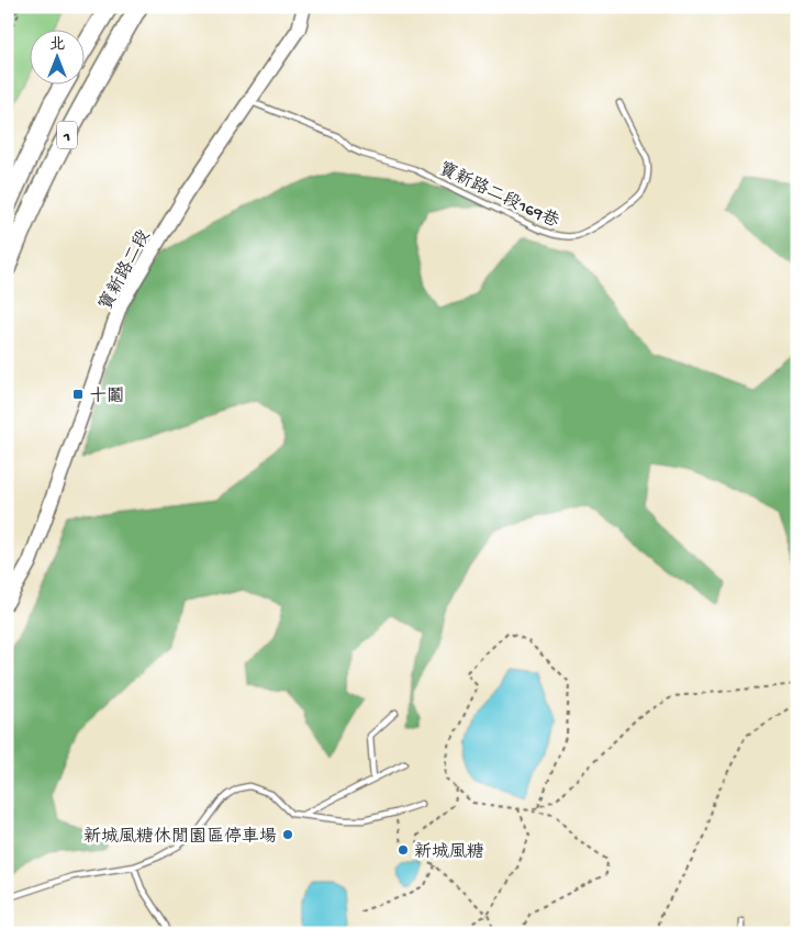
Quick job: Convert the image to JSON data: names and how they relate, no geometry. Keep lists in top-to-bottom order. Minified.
{"streets":{"highway":["1"],"street":["寶新路二段"],"lane":["寶新路二段169巷"]},"crossings":[["寶新路二段169巷","寶新路二段"]],"places":{"transit":["十鬮"],"other":["新城風糖休閒園區停車場","新城風糖"]},"north":"top"}
